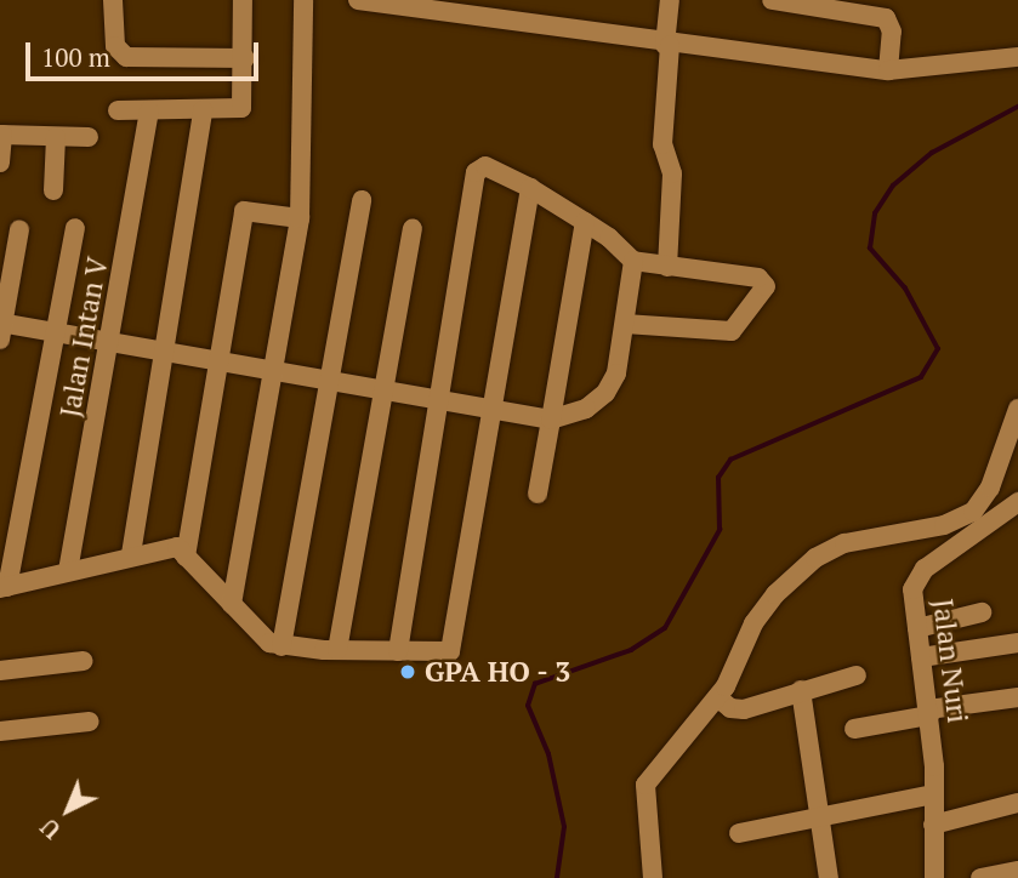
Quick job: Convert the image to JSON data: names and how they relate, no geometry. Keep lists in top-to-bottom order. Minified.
{"streets":{"street":["Jalan Intan V","Jalan Nuri"]},"places":["GPA HO - 3"],"scale_bar":"100 m","north":"bottom left"}
